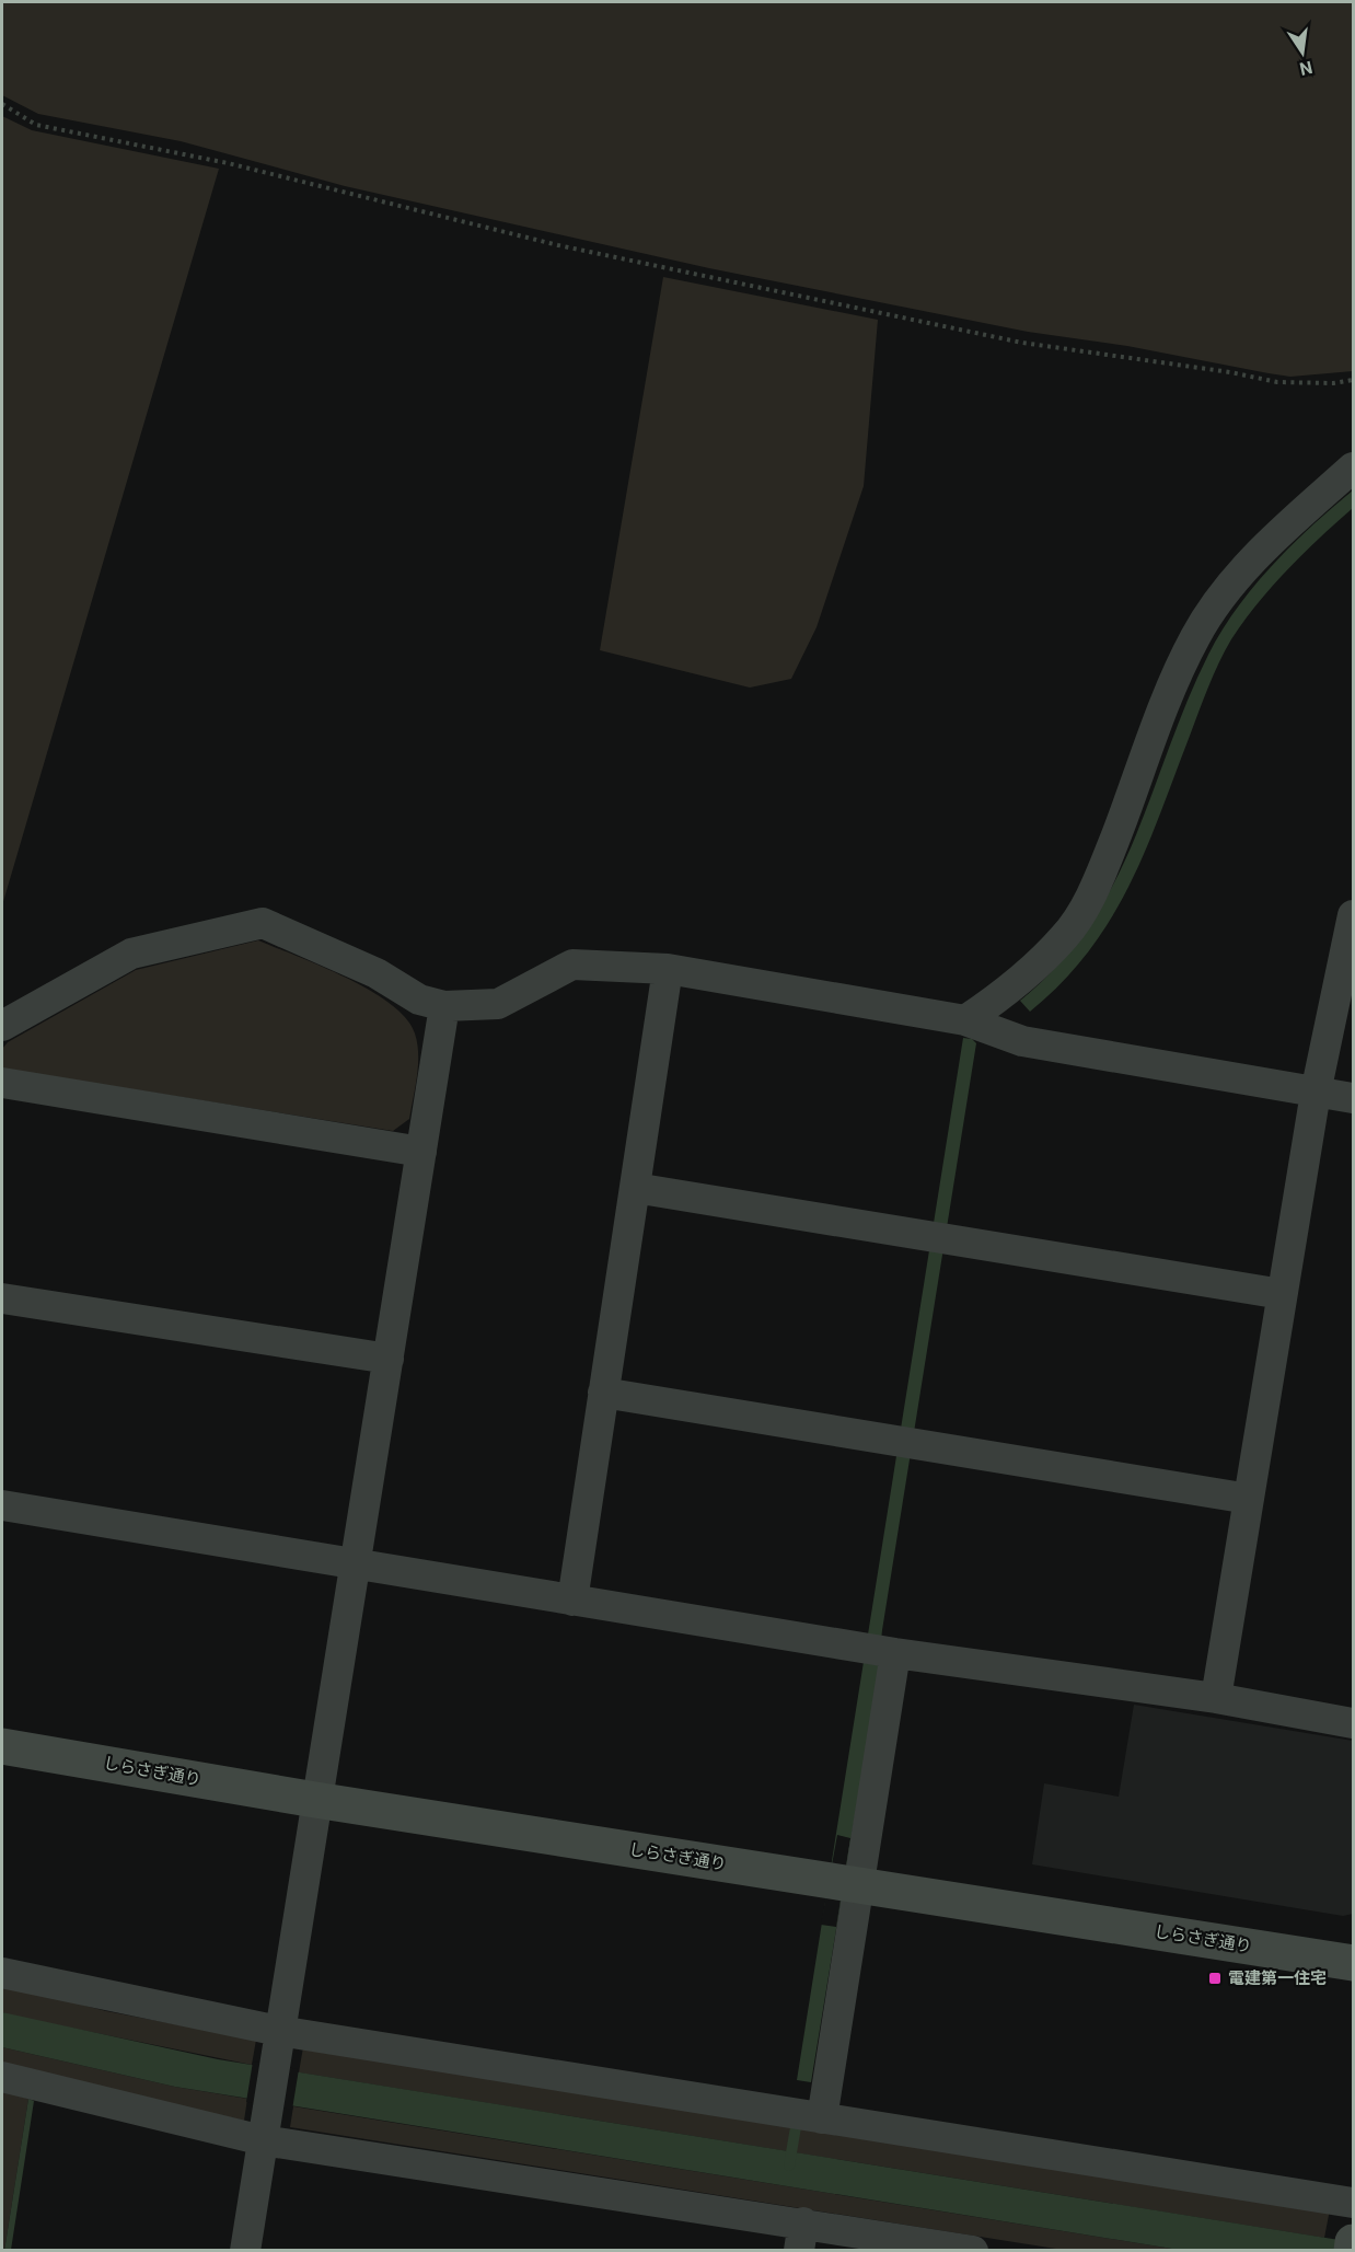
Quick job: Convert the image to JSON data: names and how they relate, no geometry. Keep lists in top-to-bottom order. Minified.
{"streets":{"street":["しらさぎ通り"]},"places":{"transit":["電建第一住宅"]},"north":"bottom"}
